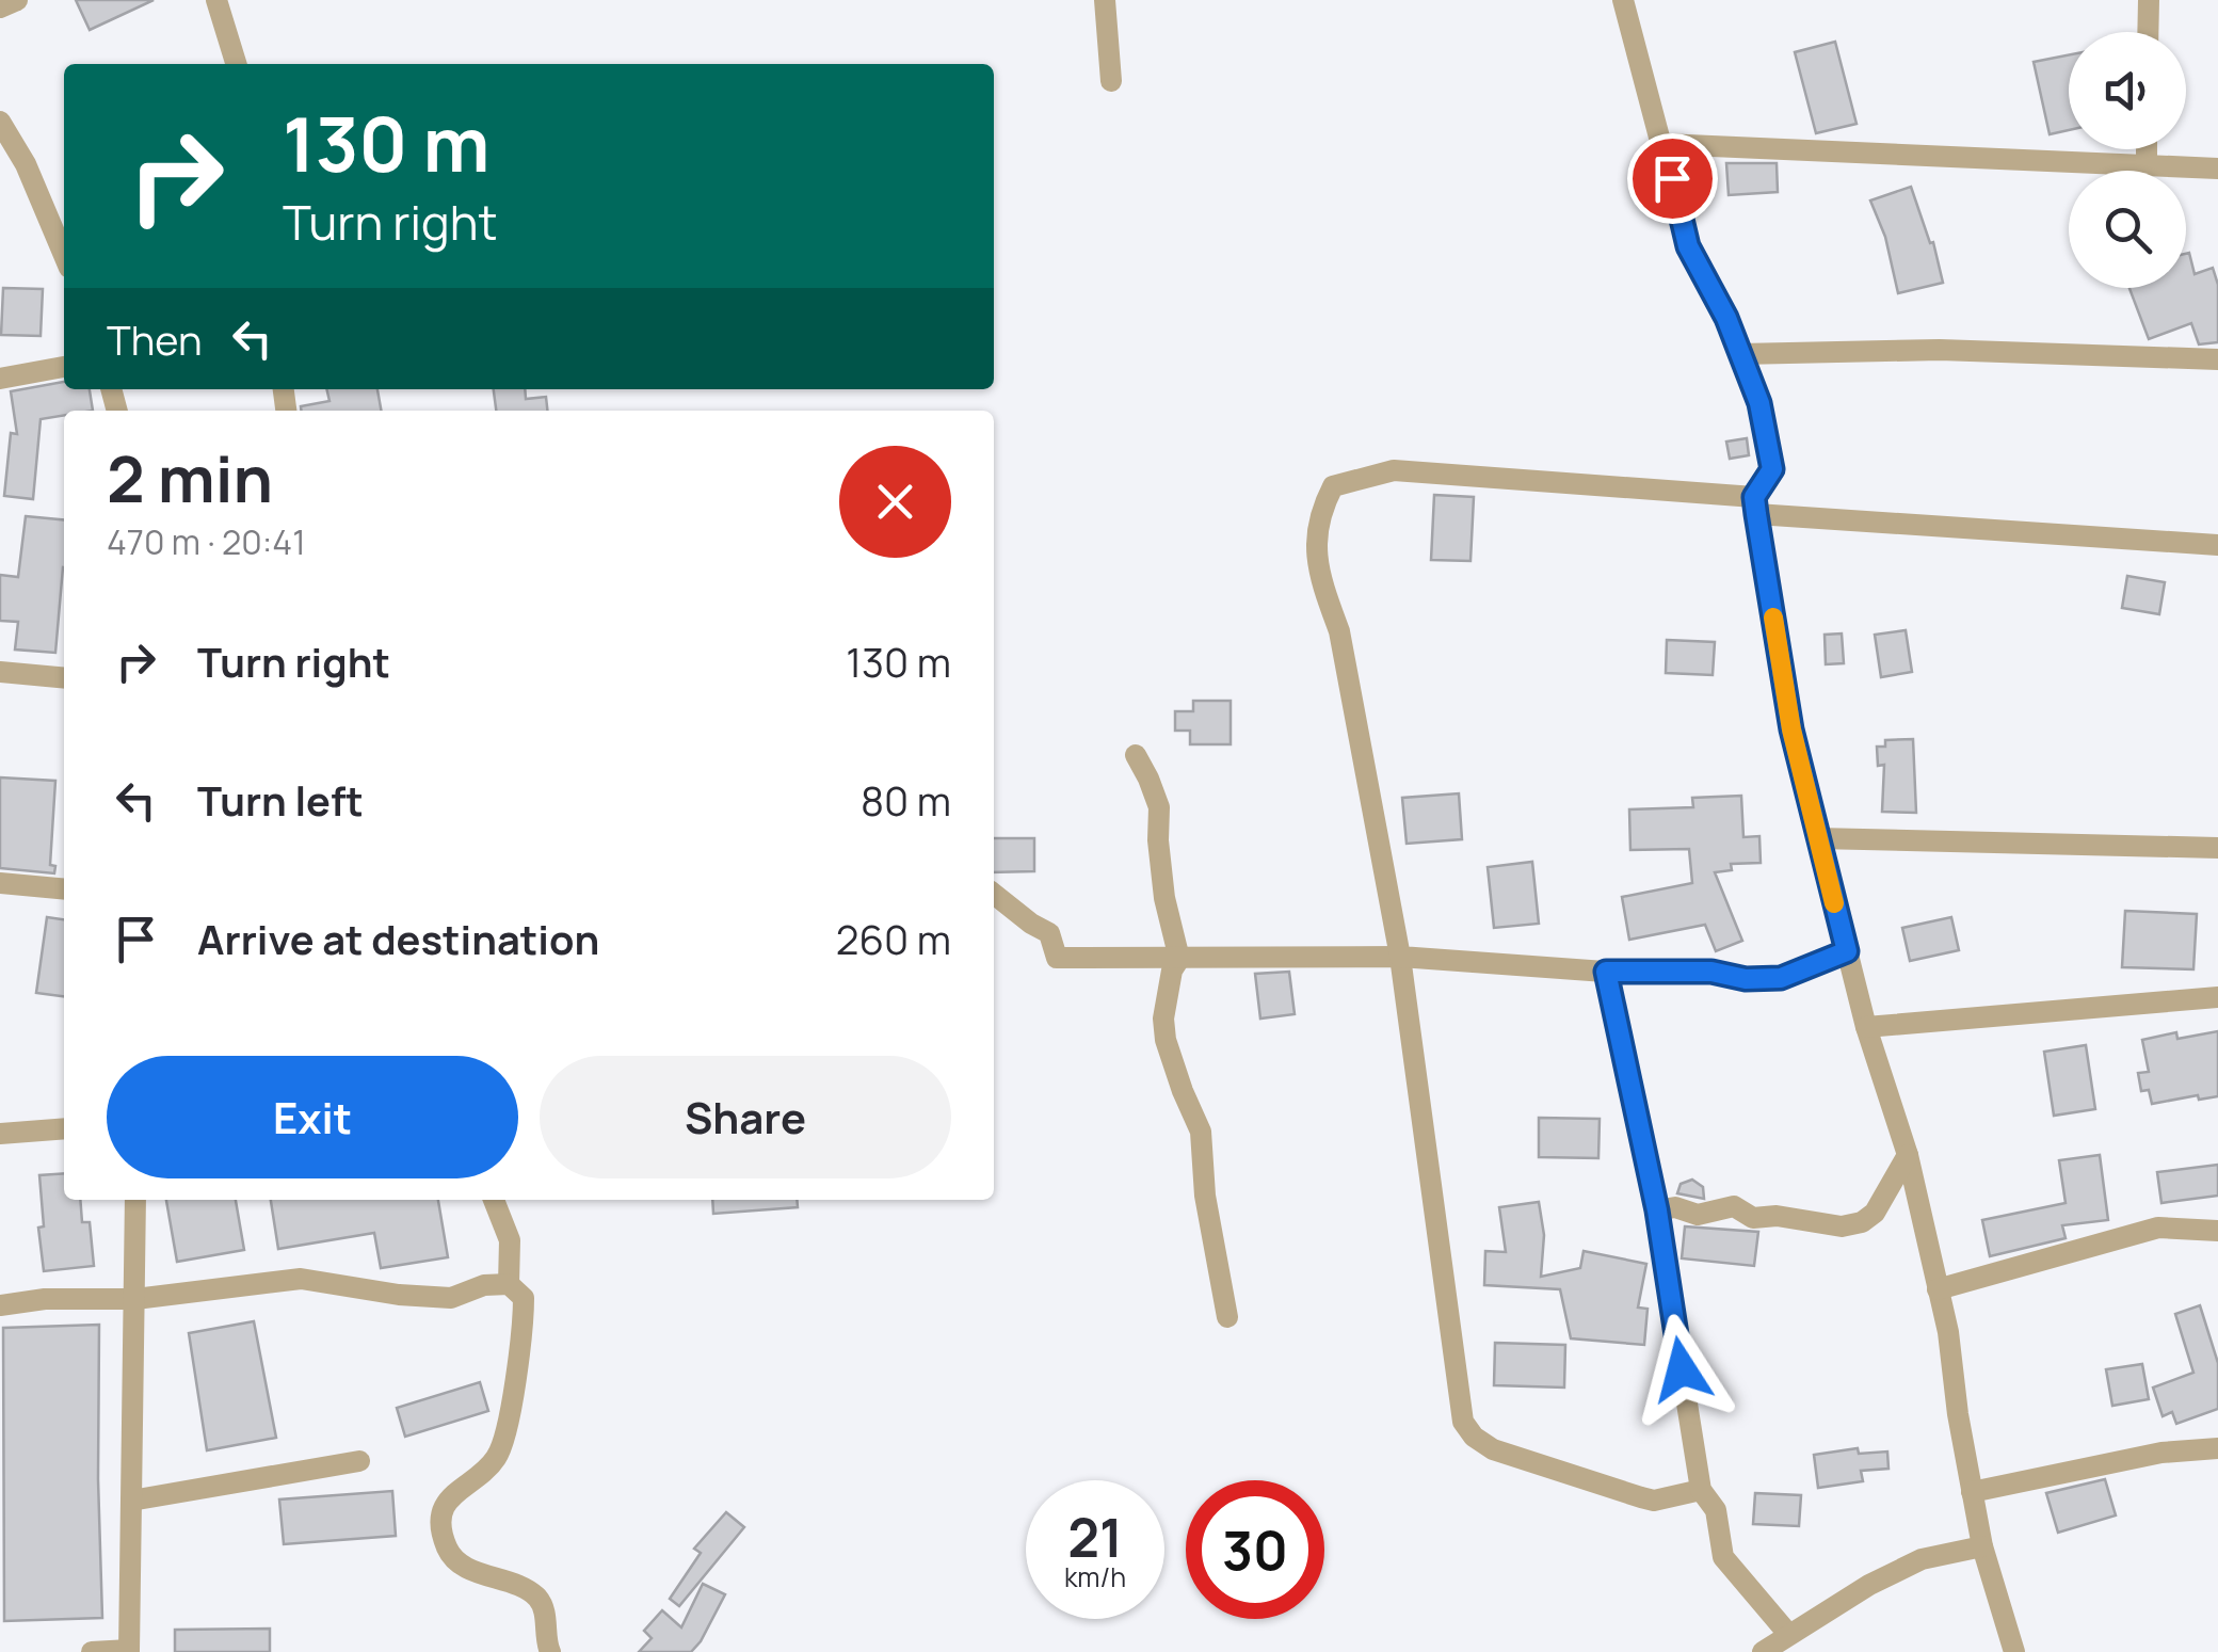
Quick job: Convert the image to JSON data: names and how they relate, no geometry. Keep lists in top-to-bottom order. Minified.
{"page":{"turn":["130 m","Turn right"],"then":"Then","heading":["2 min","470 m · 20:41"],"list":[{"name":"Turn right","value":"130 m"},{"name":"Turn left","value":"80 m"},{"name":"Arrive at destination","value":"260 m"}],"buttons":["Exit","Share"],"speed":"21 km/h","limit":"30"}}
